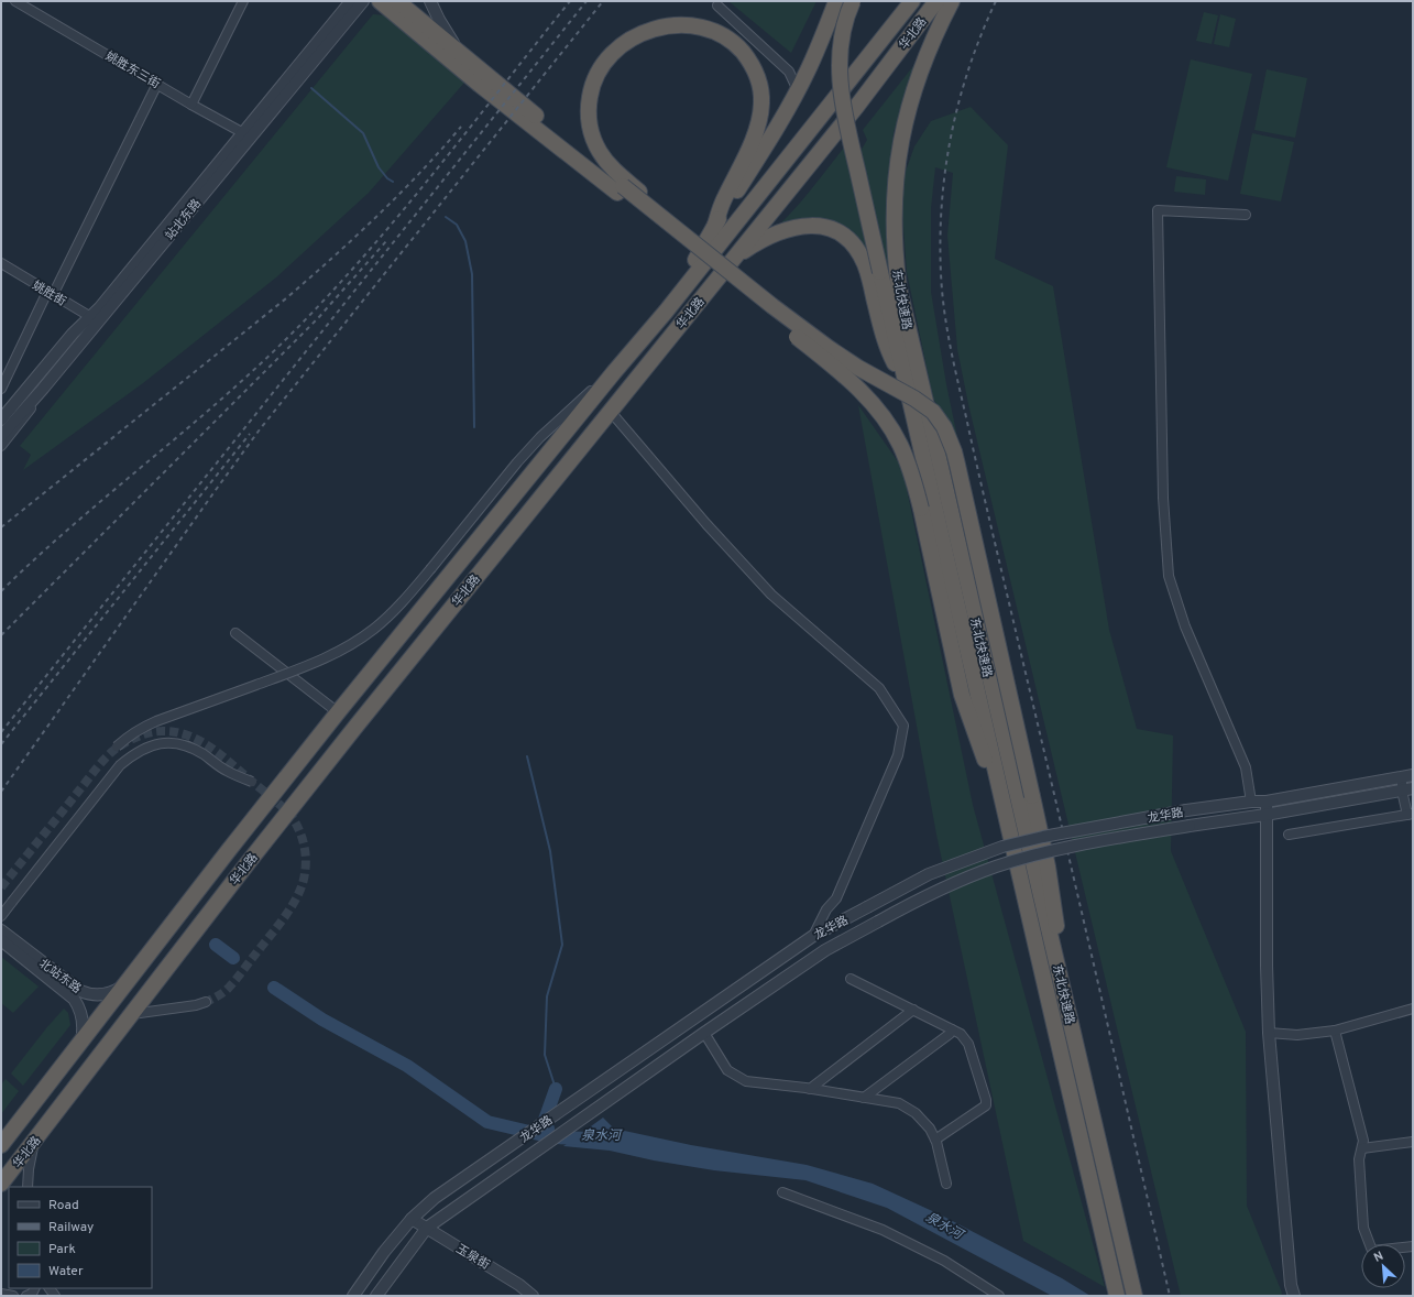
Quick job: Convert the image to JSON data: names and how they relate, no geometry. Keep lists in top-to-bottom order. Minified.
{"streets":{"highway":["华北路","东北快速路"],"street":["姚胜东三街","站北东路","姚胜街","龙华路","北站东路","玉泉街"]},"crossings":[["华北路","北站东路"],["姚胜东三街","站北东路"],["站北东路","姚胜街"],["龙华路","玉泉街"]],"water":["泉水河"],"legend":["Road","Railway","Park","Water"],"north":"top left"}
